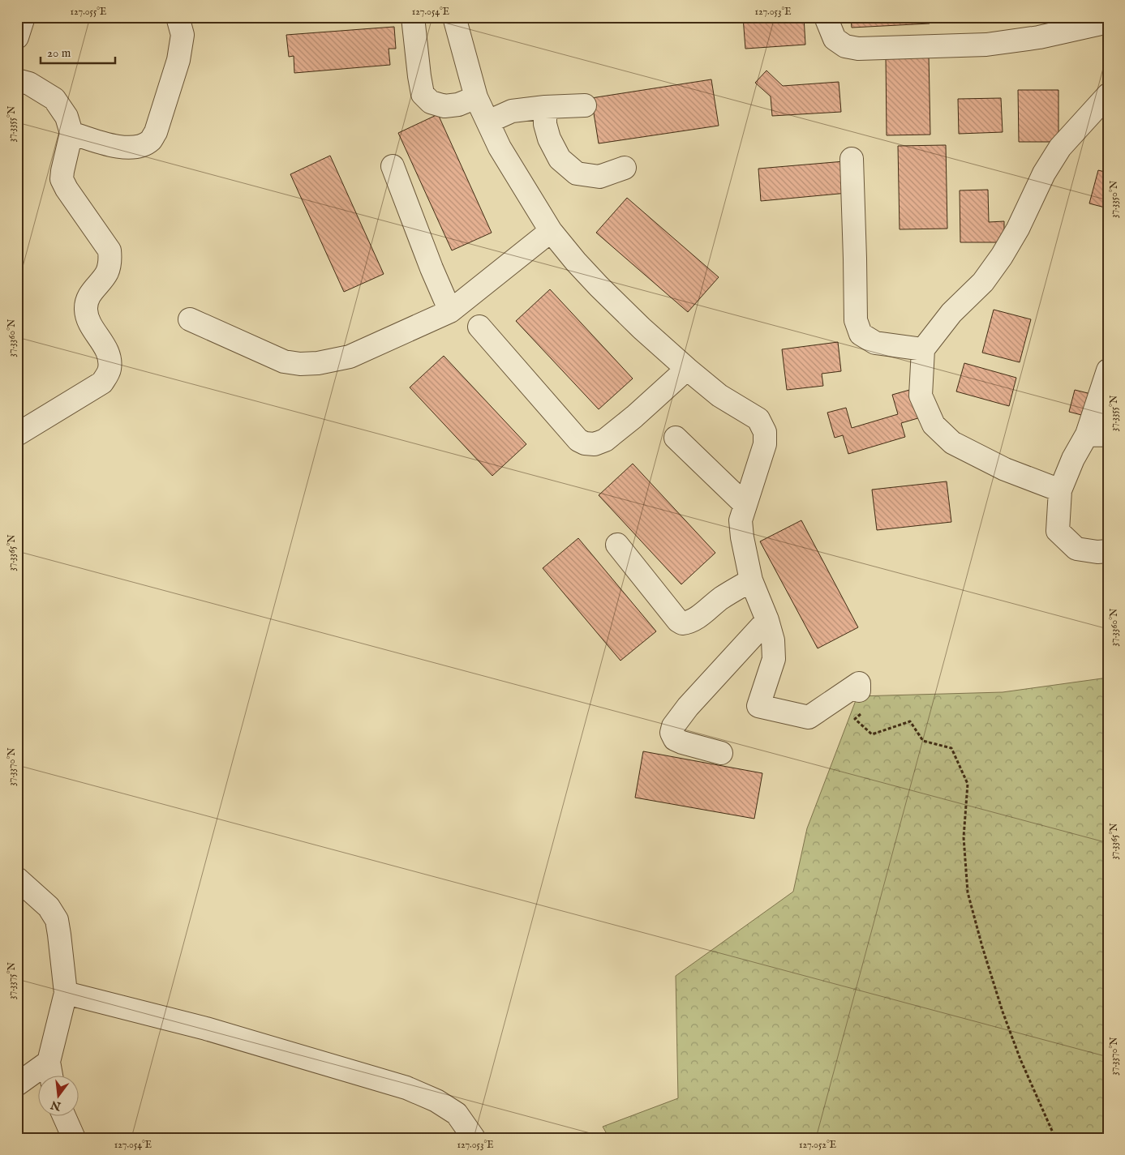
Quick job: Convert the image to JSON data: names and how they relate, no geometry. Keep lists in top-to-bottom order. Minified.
{"scale_bar":"20 m","north":"bottom","coordinates":["127.055°E","127.054°E","127.053°E","37.3355°N","37.3350°N","37.3360°N","37.3365°N","37.3370°N","37.3375°N","127.052°E"]}
